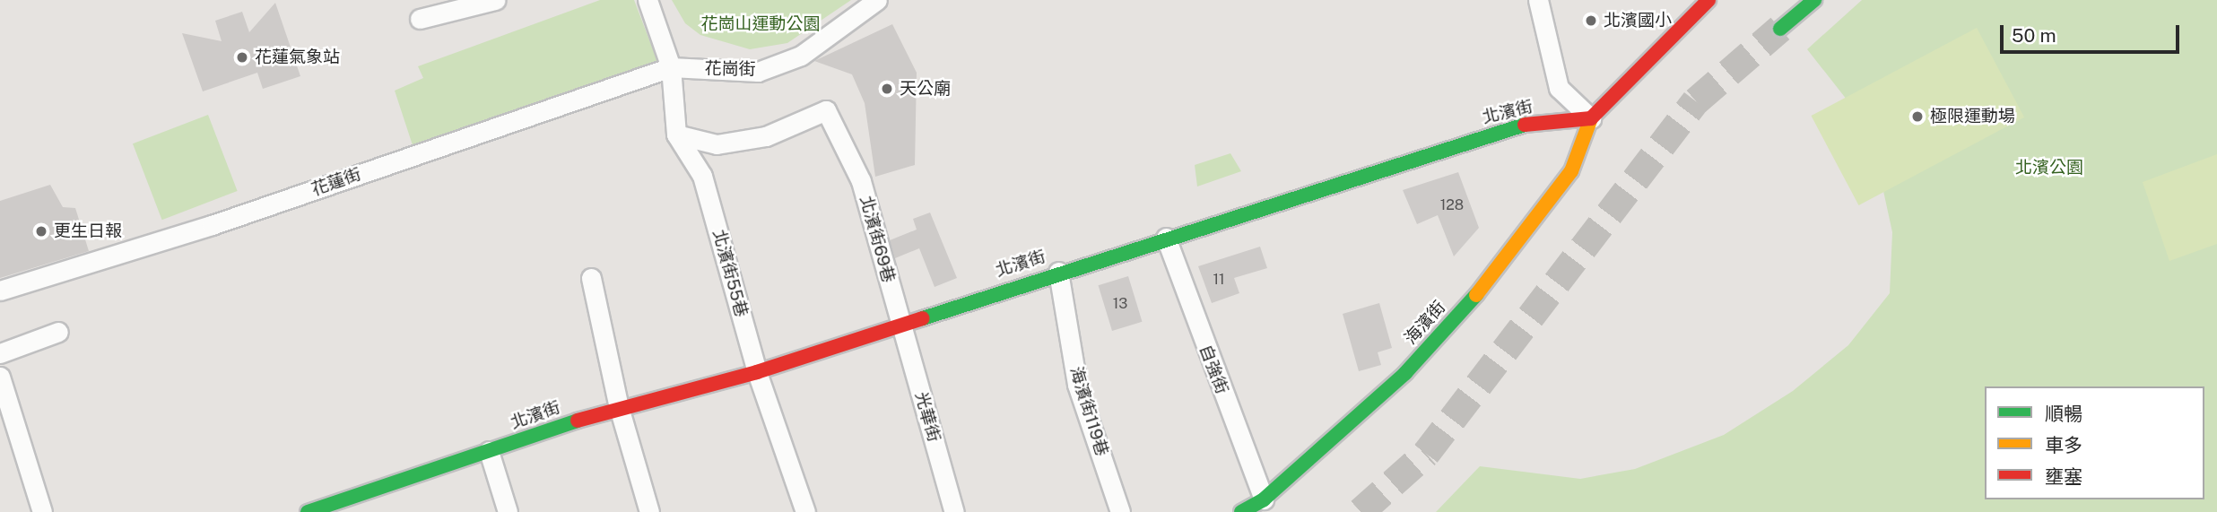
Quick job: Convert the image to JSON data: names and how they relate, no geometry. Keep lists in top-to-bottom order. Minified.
{"streets":{"main road":["北濱街","海濱街"],"street":["花崗街","花蓮街","北濱街69巷","北濱街55巷","自強街","海濱街119巷","光華街"]},"crossings":[["花崗街","花蓮街"],["北濱街","北濱街69巷"],["北濱街","北濱街55巷"],["北濱街","海濱街"],["北濱街","自強街"],["北濱街","海濱街119巷"],["北濱街","光華街"],["北濱街69巷","北濱街55巷"],["北濱街69巷","光華街"],["海濱街","自強街"]],"parks":["花崗山運動公園","北濱公園"],"places":["北濱國小","花蓮氣象站","天公廟","極限運動場","更生日報"],"house_numbers":["128","11","13"],"legend":["順暢","車多","壅塞"],"scale_bar":"50 m"}
